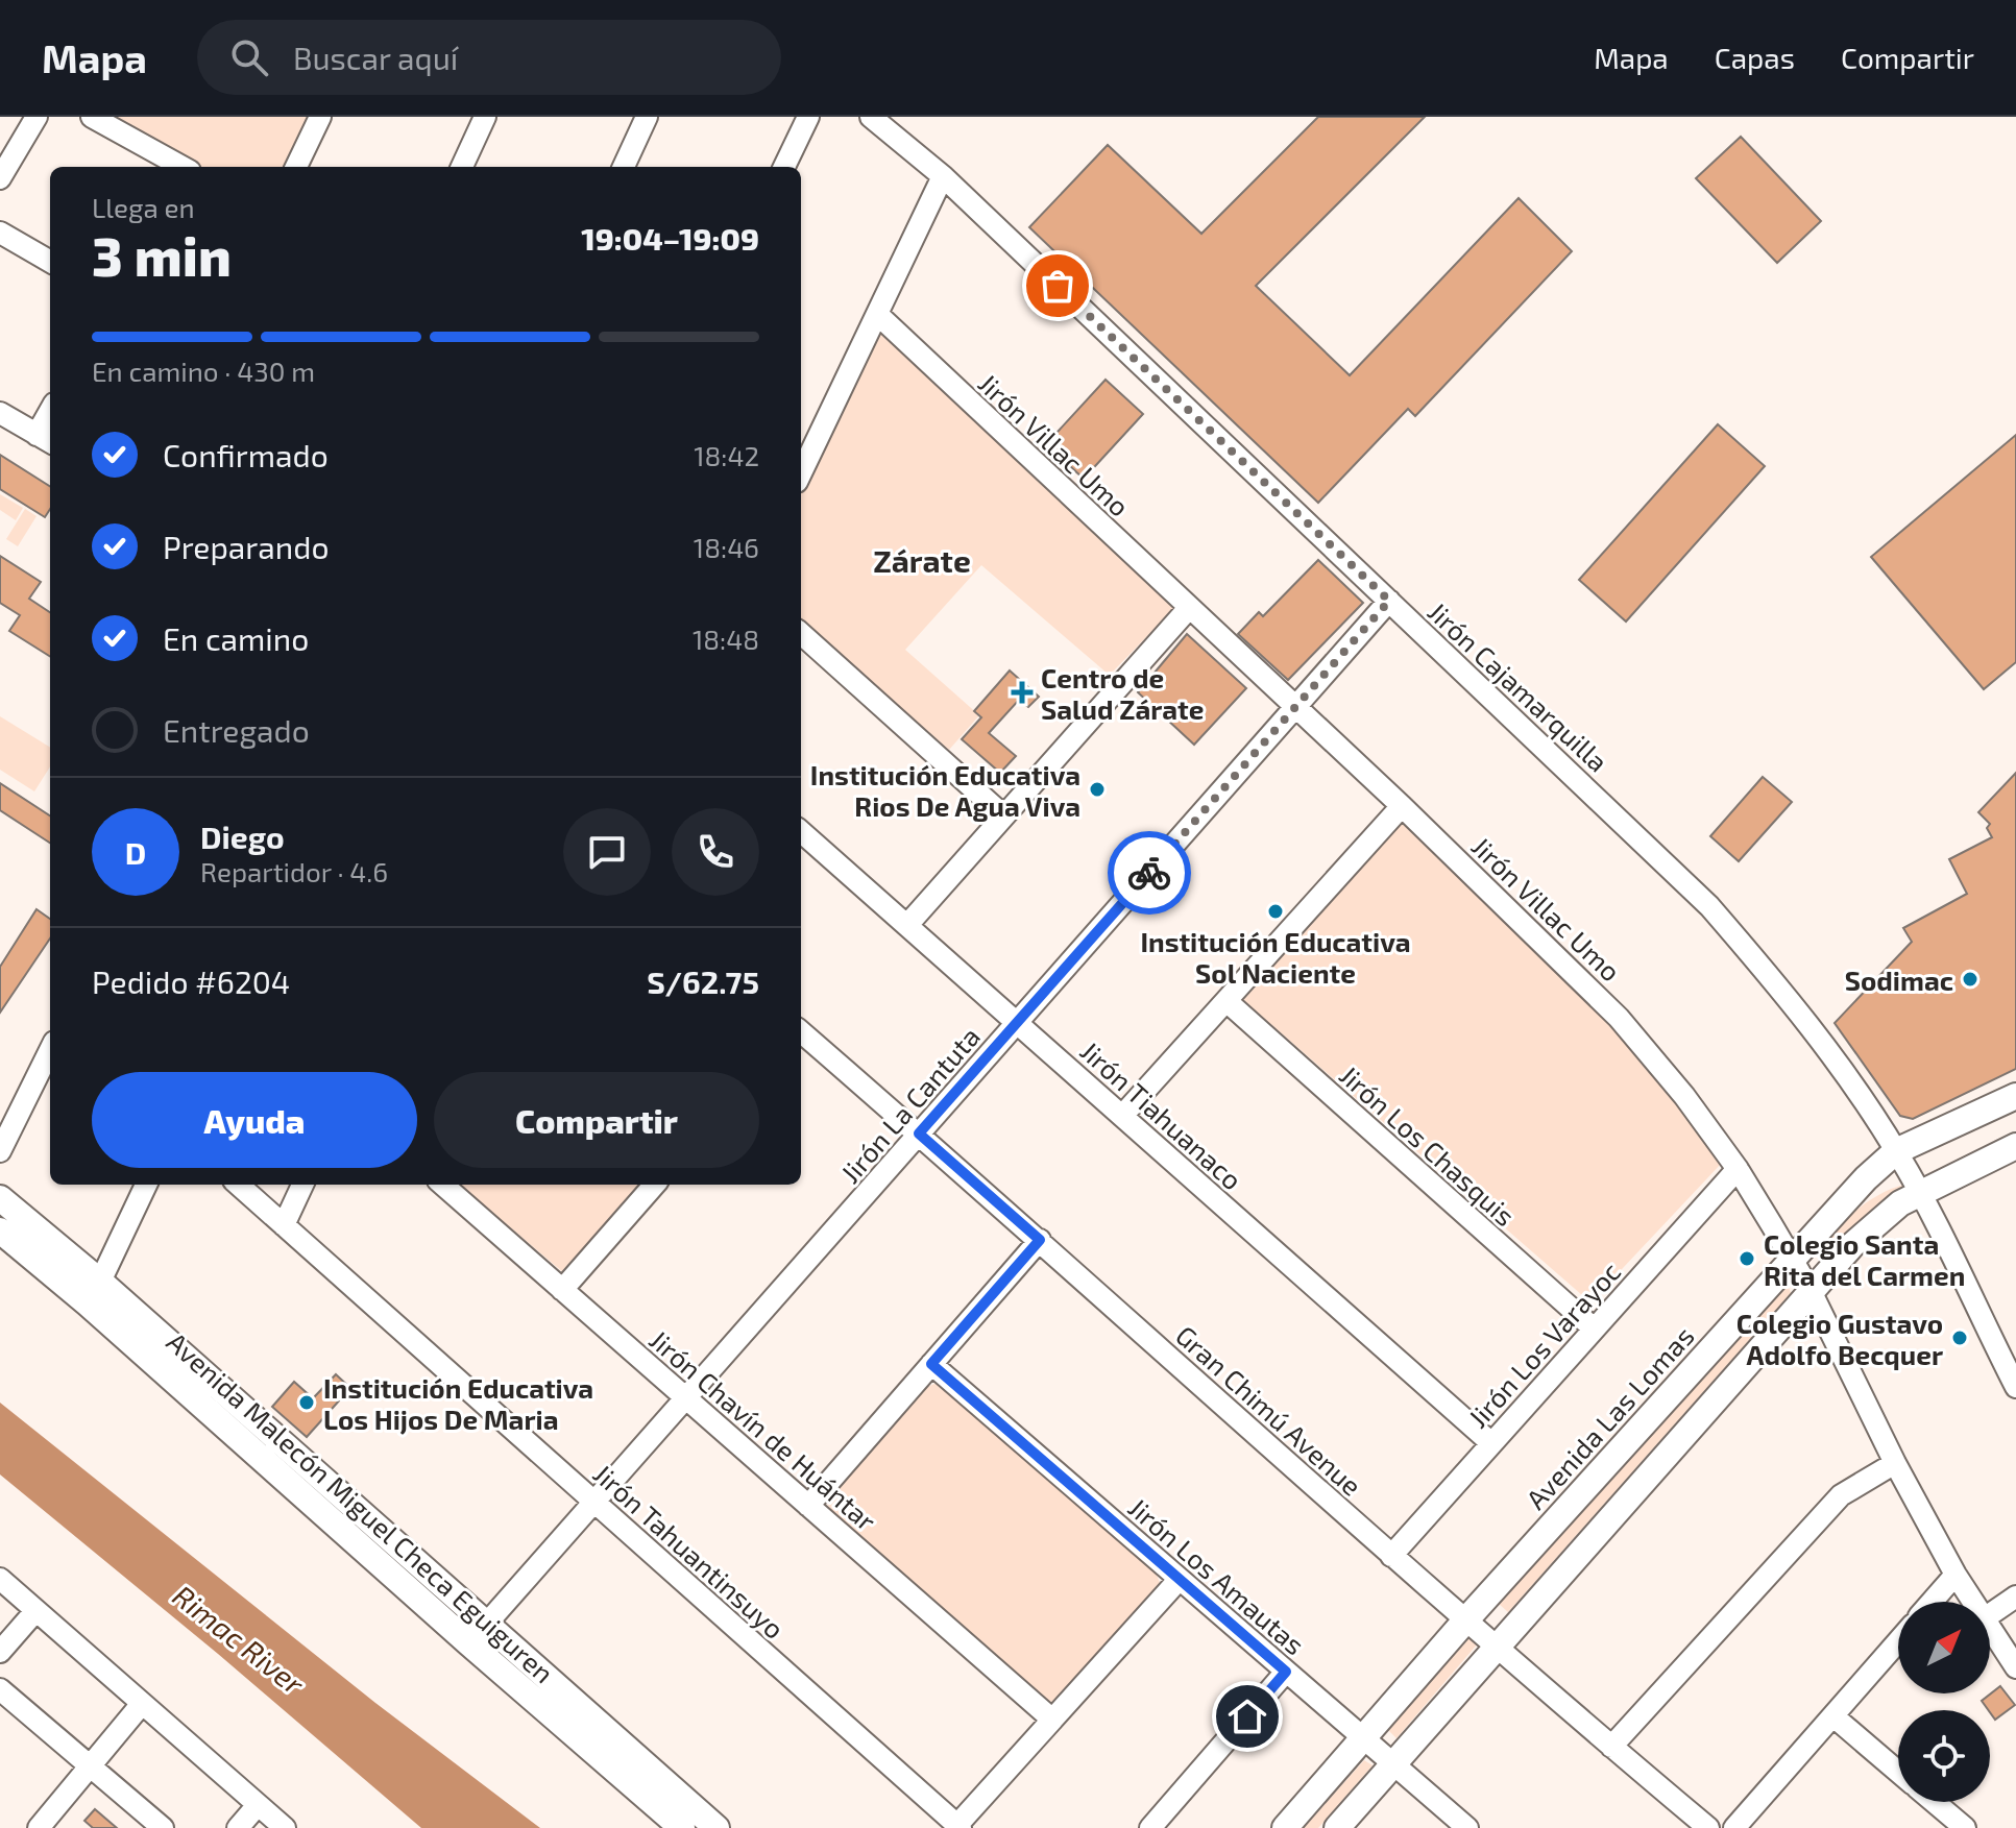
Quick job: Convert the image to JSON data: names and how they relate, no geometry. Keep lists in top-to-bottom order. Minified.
{"streets":{"main road":["Avenida Las Lomas","Avenida Malecón Miguel Checa Eguiguren"],"street":["Jirón Villac Umo","Jirón Cajamarquilla","Jirón La Cantuta","Jirón Tiahuanaco","Jirón Los Chasquis","Jirón Los Varayoc","Gran Chimú Avenue","Jirón Chavín de Huántar","Jirón Tahuantinsuyo","Jirón Los Amautas"]},"crossings":[["Jirón Villac Umo","Jirón La Cantuta"],["Jirón Villac Umo","Jirón Los Varayoc"],["Jirón Villac Umo","Avenida Las Lomas"],["Jirón Cajamarquilla","Jirón La Cantuta"],["Jirón Cajamarquilla","Avenida Las Lomas"],["Jirón La Cantuta","Jirón Tiahuanaco"],["Jirón La Cantuta","Gran Chimú Avenue"],["Jirón La Cantuta","Jirón Chavín de Huántar"],["Jirón La Cantuta","Avenida Malecón Miguel Checa Eguiguren"],["Jirón La Cantuta","Jirón Tahuantinsuyo"],["Jirón Tiahuanaco","Jirón Los Varayoc"],["Jirón Los Chasquis","Jirón Los Varayoc"],["Jirón Los Varayoc","Gran Chimú Avenue"],["Gran Chimú Avenue","Avenida Las Lomas"],["Avenida Las Lomas","Jirón Los Amautas"]],"districts":["Zárate"],"water":["Rimac River"],"places":{"health":["Centro de Salud Zárate"],"other":["Institución Educativa Rios De Agua Viva","Institución Educativa Sol Naciente","Sodimac","Colegio Santa Rita del Carmen","Colegio Gustavo Adolfo Becquer","Institución Educativa Los Hijos De Maria"]},"north":"top right","page":{"header":"Mapa","search":"Buscar aquí","nav":["Mapa","Capas","Compartir"],"heading":["3 min","Llega en","19:04–19:09"],"panel":["Diego","Repartidor · 4.6","Pedido #6204","S/62.75"],"bar":"En camino · 430 m","list":[["Confirmado","18:42"],["Preparando","18:46"],["En camino","18:48"],"Entregado"],"round":"D","buttons":["Ayuda","Compartir"]}}
